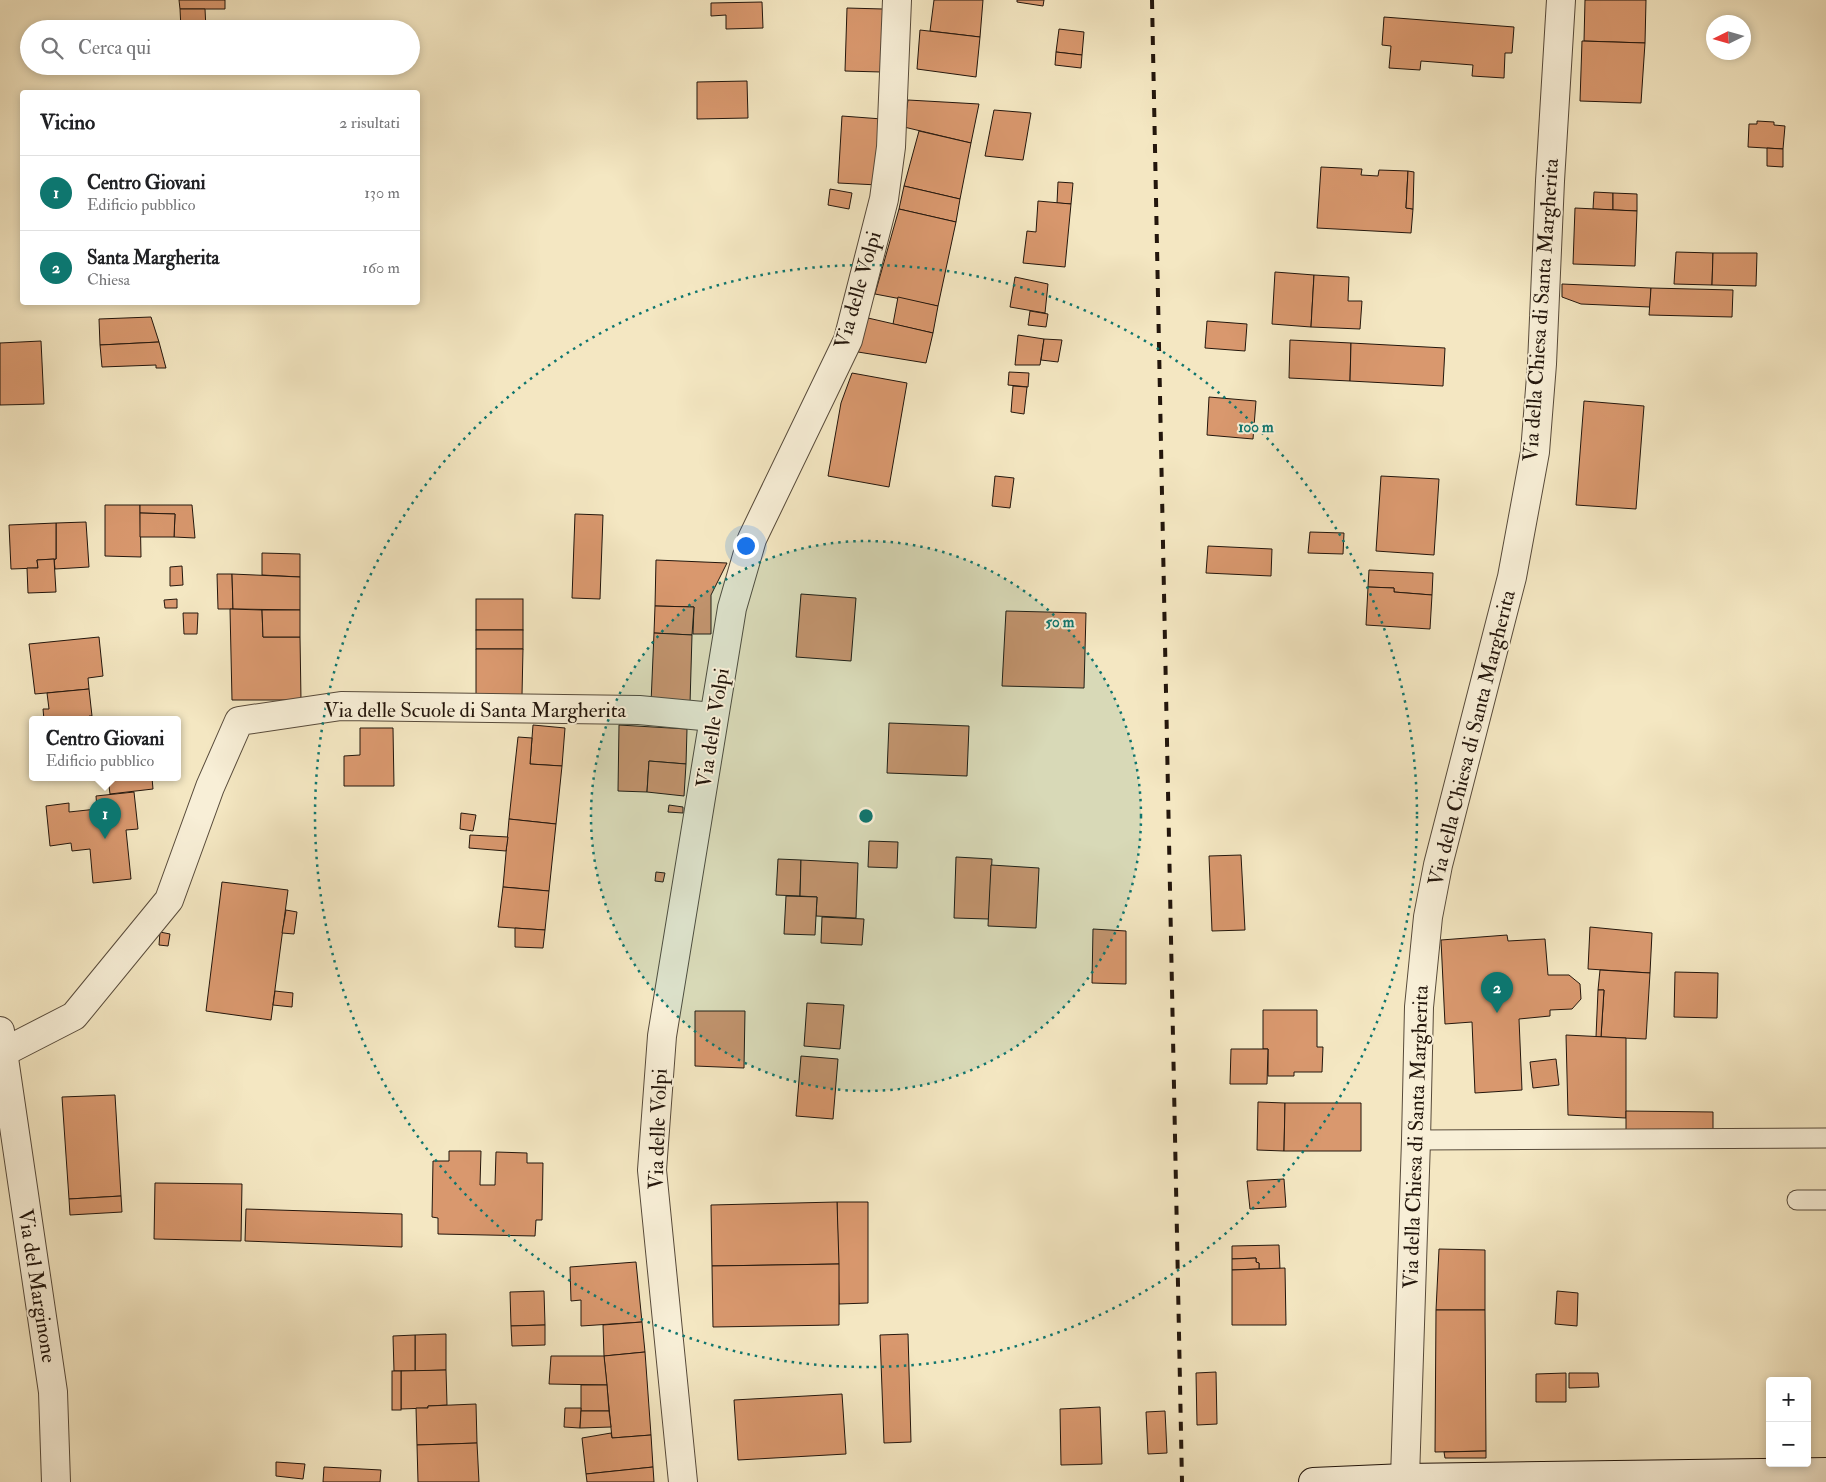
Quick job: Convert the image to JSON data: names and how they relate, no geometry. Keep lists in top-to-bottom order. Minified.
{"streets":{"street":["Via delle Volpi","Via della Chiesa di Santa Margherita","Via delle Scuole di Santa Margherita","Via del Marginone"]},"crossings":[["Via delle Volpi","Via delle Scuole di Santa Margherita"],["Via delle Scuole di Santa Margherita","Via del Marginone"]],"north":"left","page":{"search":"Cerca qui","heading":["Vicino","2 risultati"],"list":[{"mark":"1","name":"Centro Giovani","note":"Edificio pubblico","value":"130 m"},{"mark":"2","name":"Santa Margherita","note":"Chiesa","value":"160 m"}],"popup":["Centro Giovani","Edificio pubblico"],"pins":["1","2"],"map_buttons":["+","−"]},"rings":["100 m","50 m"]}
